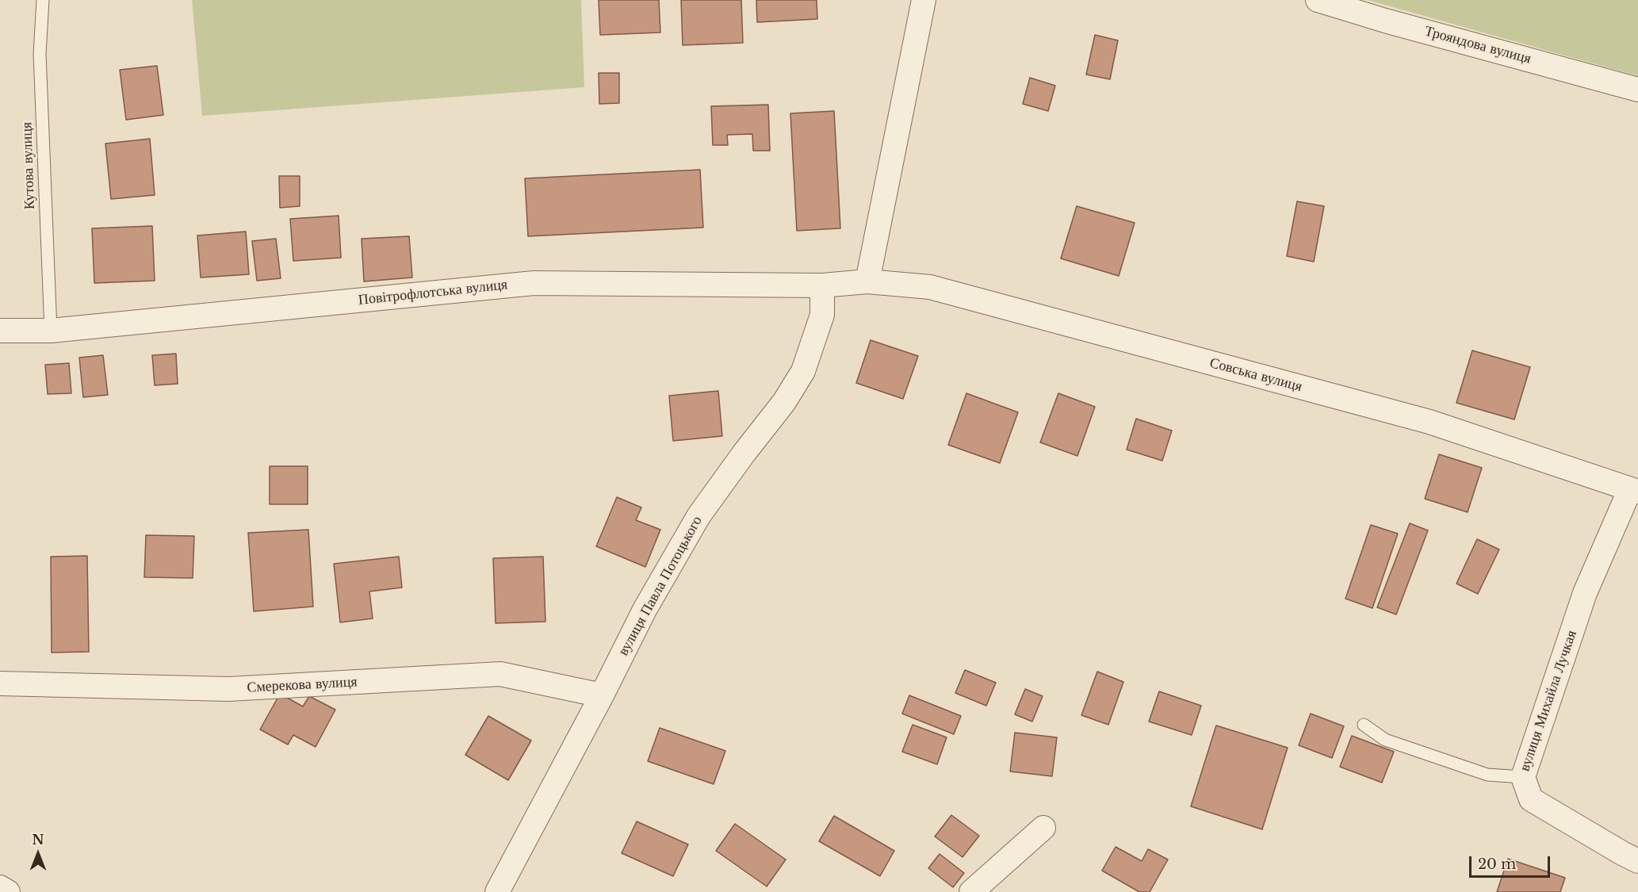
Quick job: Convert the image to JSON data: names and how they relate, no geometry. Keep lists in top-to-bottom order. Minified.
{"streets":{"street":["Трояндова вулиця","Повітрофлотська вулиця","Совська вулиця","вулиця Павла Потоцького","Смерекова вулиця","вулиця Михайла Лучкая"],"lane":["Кутова вулиця"]},"crossings":[["Кутова вулиця","Повітрофлотська вулиця"],["Повітрофлотська вулиця","Совська вулиця"],["Повітрофлотська вулиця","вулиця Павла Потоцького"],["Совська вулиця","вулиця Михайла Лучкая"],["вулиця Павла Потоцького","Смерекова вулиця"]],"scale_bar":"20 m","north":"top"}
